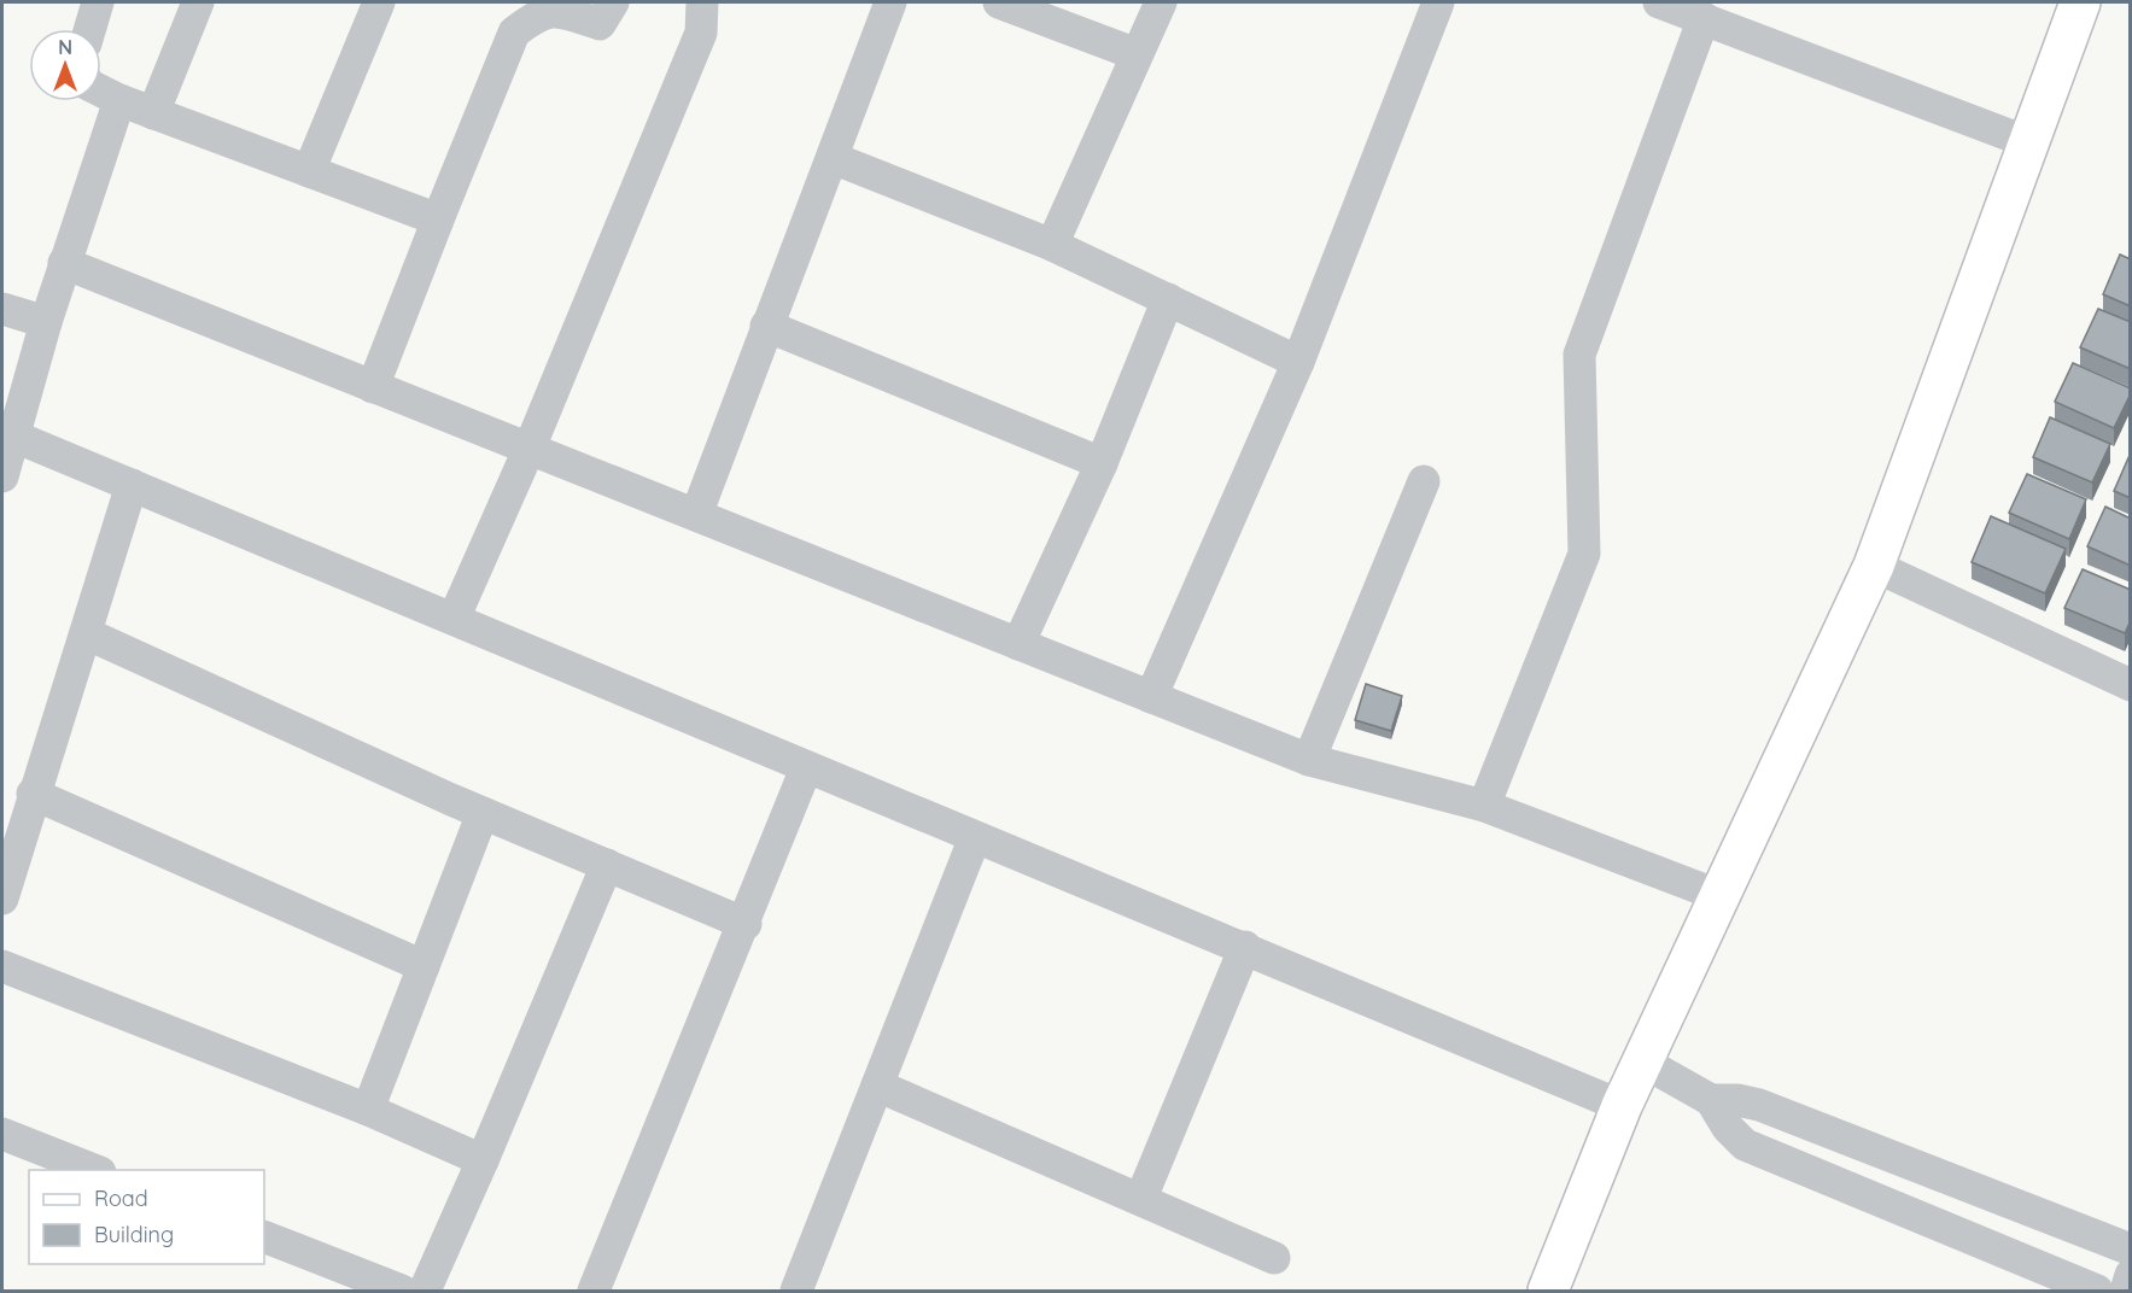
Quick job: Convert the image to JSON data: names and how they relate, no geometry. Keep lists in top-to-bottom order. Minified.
{"legend":["Road","Building"],"north":"top"}
